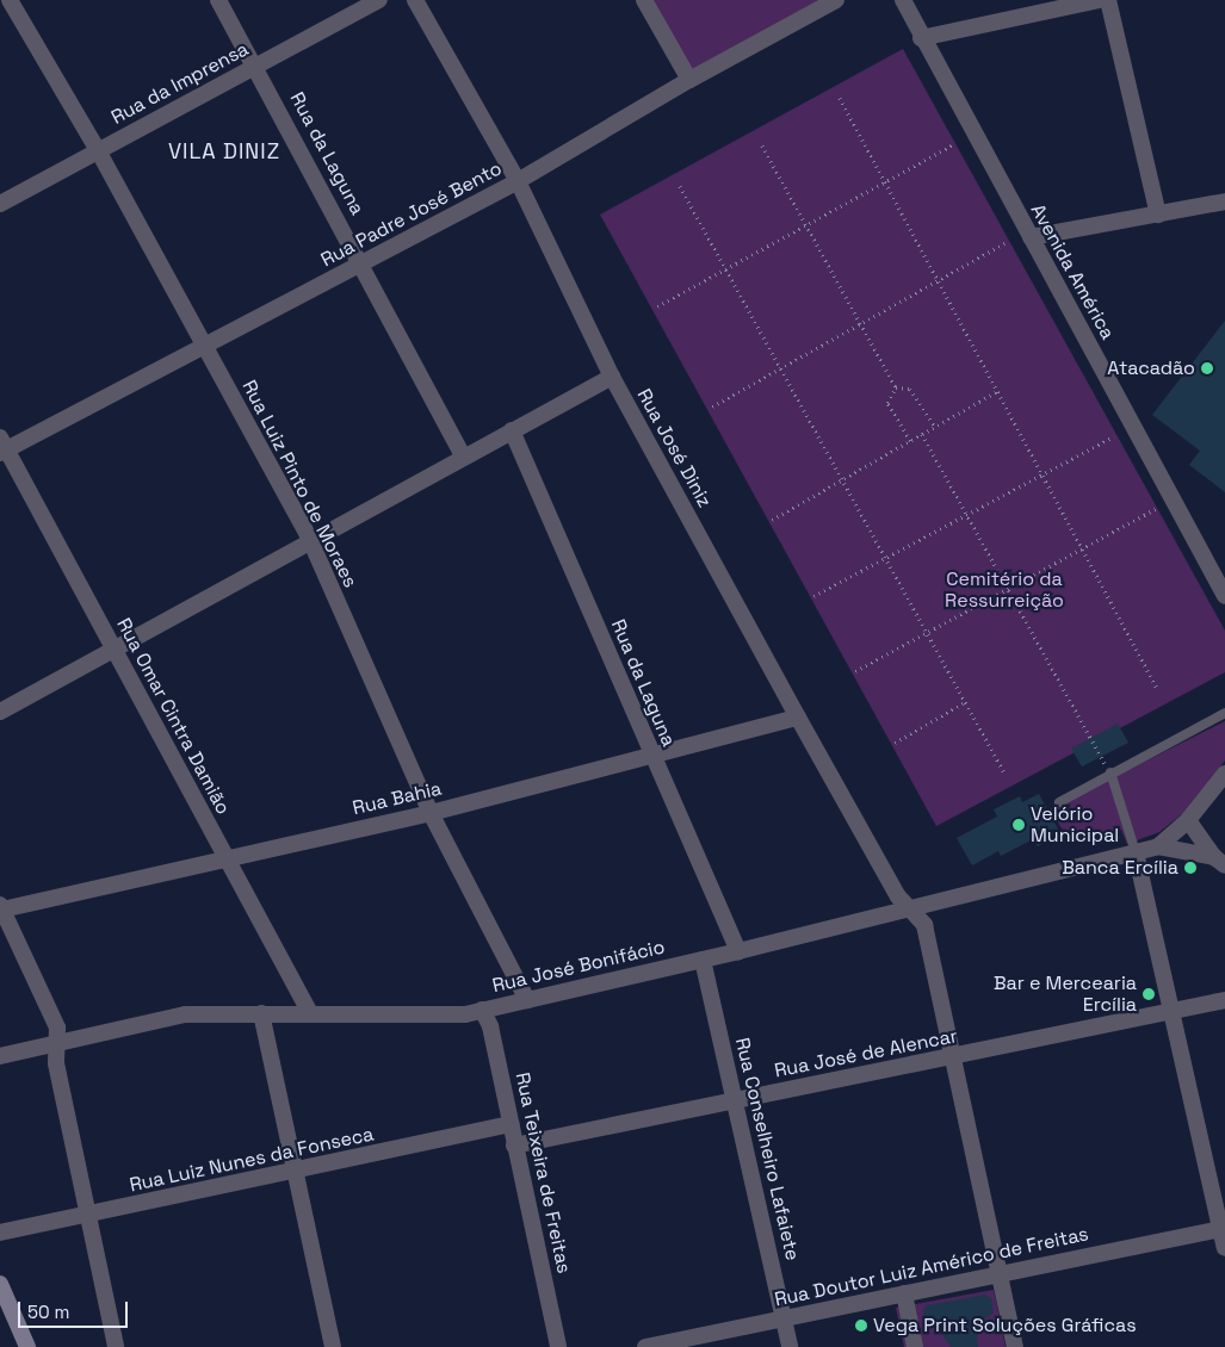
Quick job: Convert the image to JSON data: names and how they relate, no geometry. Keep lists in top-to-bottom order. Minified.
{"streets":{"street":["Rua da Imprensa","Rua da Laguna","Rua Padre José Bento","Avenida América","Rua José Diniz","Rua Luiz Pinto de Moraes","Rua Omar Cintra Damião","Rua Bahia","Rua José Bonifácio","Rua José de Alencar","Rua Conselheiro Lafaiete","Rua Luiz Nunes da Fonseca","Rua Teixeira de Freitas","Rua Doutor Luiz Américo de Freitas"]},"crossings":[["Rua da Imprensa","Rua da Laguna"],["Rua da Imprensa","Rua Luiz Pinto de Moraes"],["Rua da Laguna","Rua Padre José Bento"],["Rua da Laguna","Rua Bahia"],["Rua da Laguna","Rua José Bonifácio"],["Rua Padre José Bento","Rua José Diniz"],["Rua Padre José Bento","Rua Luiz Pinto de Moraes"],["Rua Padre José Bento","Rua Omar Cintra Damião"],["Rua José Diniz","Rua Bahia"],["Rua José Diniz","Rua José Bonifácio"],["Rua José Diniz","Rua José de Alencar"],["Rua José Diniz","Rua Doutor Luiz Américo de Freitas"],["Rua Luiz Pinto de Moraes","Rua Bahia"],["Rua Luiz Pinto de Moraes","Rua José Bonifácio"],["Rua Omar Cintra Damião","Rua Bahia"],["Rua Omar Cintra Damião","Rua José Bonifácio"],["Rua José Bonifácio","Rua Conselheiro Lafaiete"],["Rua José Bonifácio","Rua Teixeira de Freitas"],["Rua José de Alencar","Rua Conselheiro Lafaiete"],["Rua José de Alencar","Rua Teixeira de Freitas"],["Rua Conselheiro Lafaiete","Rua Doutor Luiz Américo de Freitas"],["Rua Luiz Nunes da Fonseca","Rua Teixeira de Freitas"]],"districts":["VILA DINIZ"],"parks":["Cemitério da Ressurreição"],"places":["Atacadão","Velório Municipal","Banca Ercília","Bar e Mercearia Ercília","Vega Print Soluções Gráficas"],"scale_bar":"50 m"}
